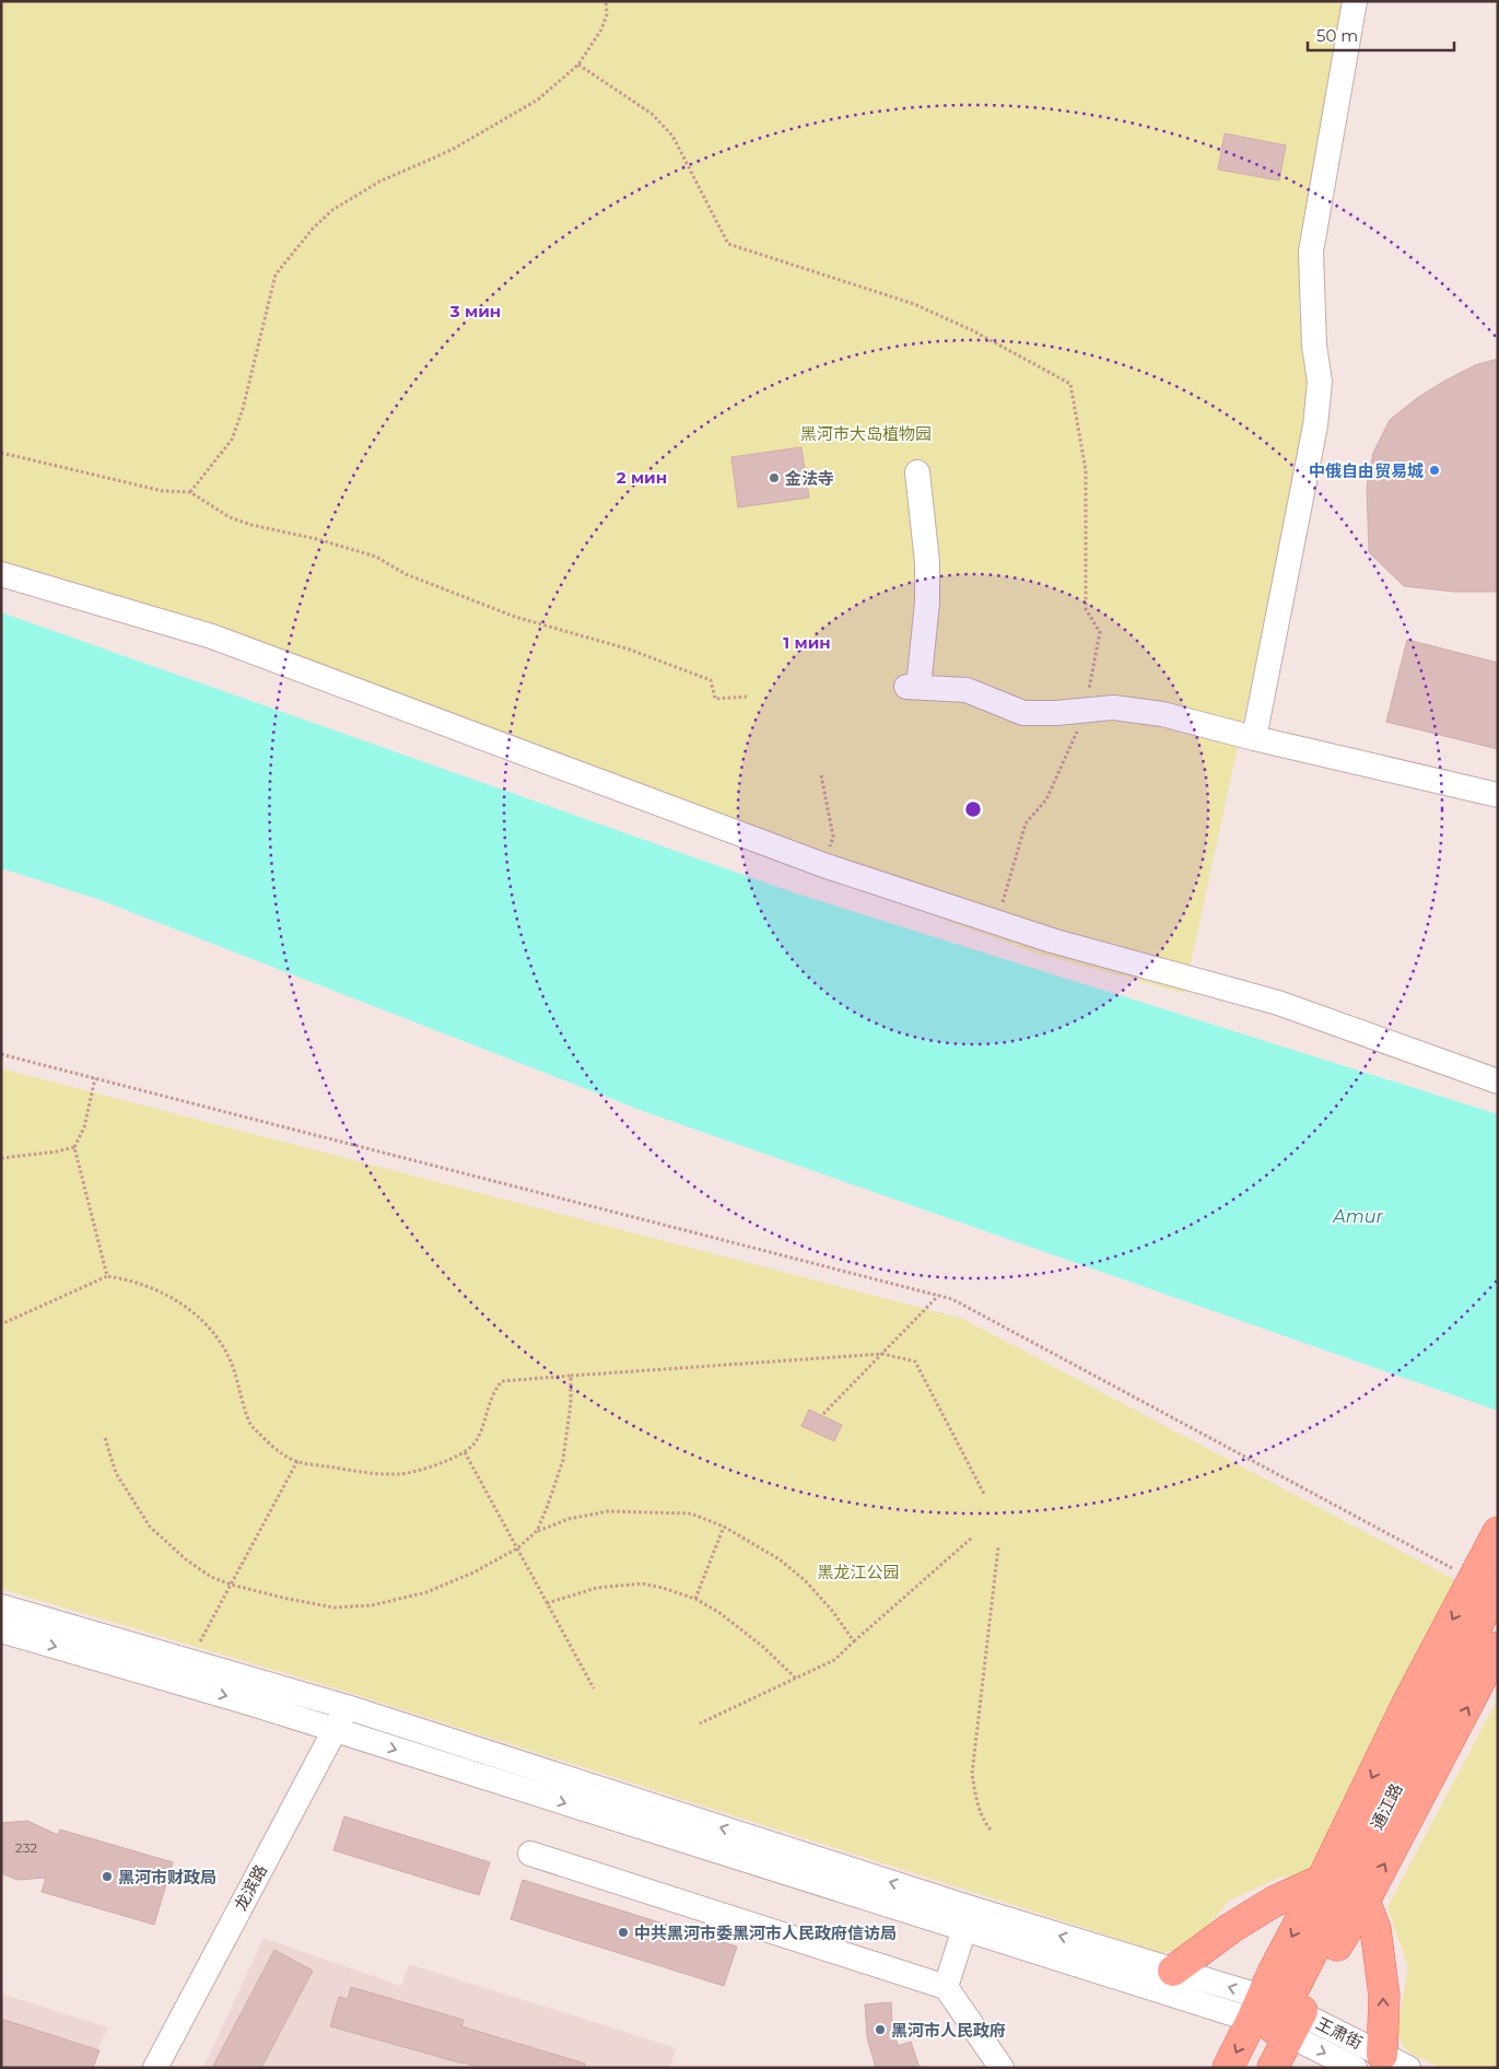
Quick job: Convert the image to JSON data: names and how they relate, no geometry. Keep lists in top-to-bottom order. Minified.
{"streets":{"main road":["通江路"],"street":["龙滨路","王肃街"]},"crossings":[["通江路","王肃街"]],"water":["Amur"],"parks":["黑河市大岛植物园","黑龙江公园"],"places":["中俄自由贸易城","金法寺","黑河市财政局","中共黑河市委黑河市人民政府信访局","黑河市人民政府"],"house_numbers":["232"],"scale_bar":"50 m","rings":["3 мин","2 мин","1 мин"]}
